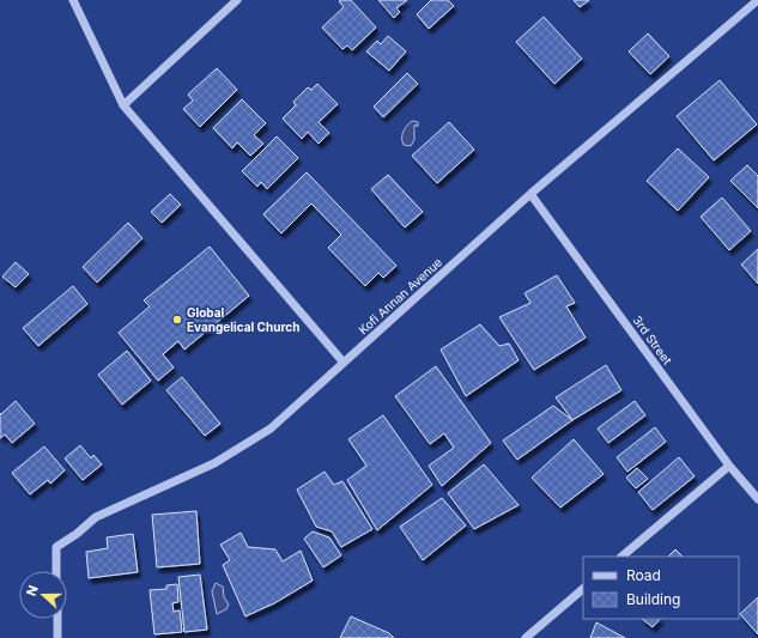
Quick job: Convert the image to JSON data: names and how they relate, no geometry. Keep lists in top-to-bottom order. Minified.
{"streets":{"street":["Kofi Annan Avenue","3rd Street"]},"crossings":[["Kofi Annan Avenue","3rd Street"]],"places":["Global Evangelical Church"],"legend":["Road","Building"],"north":"left"}
